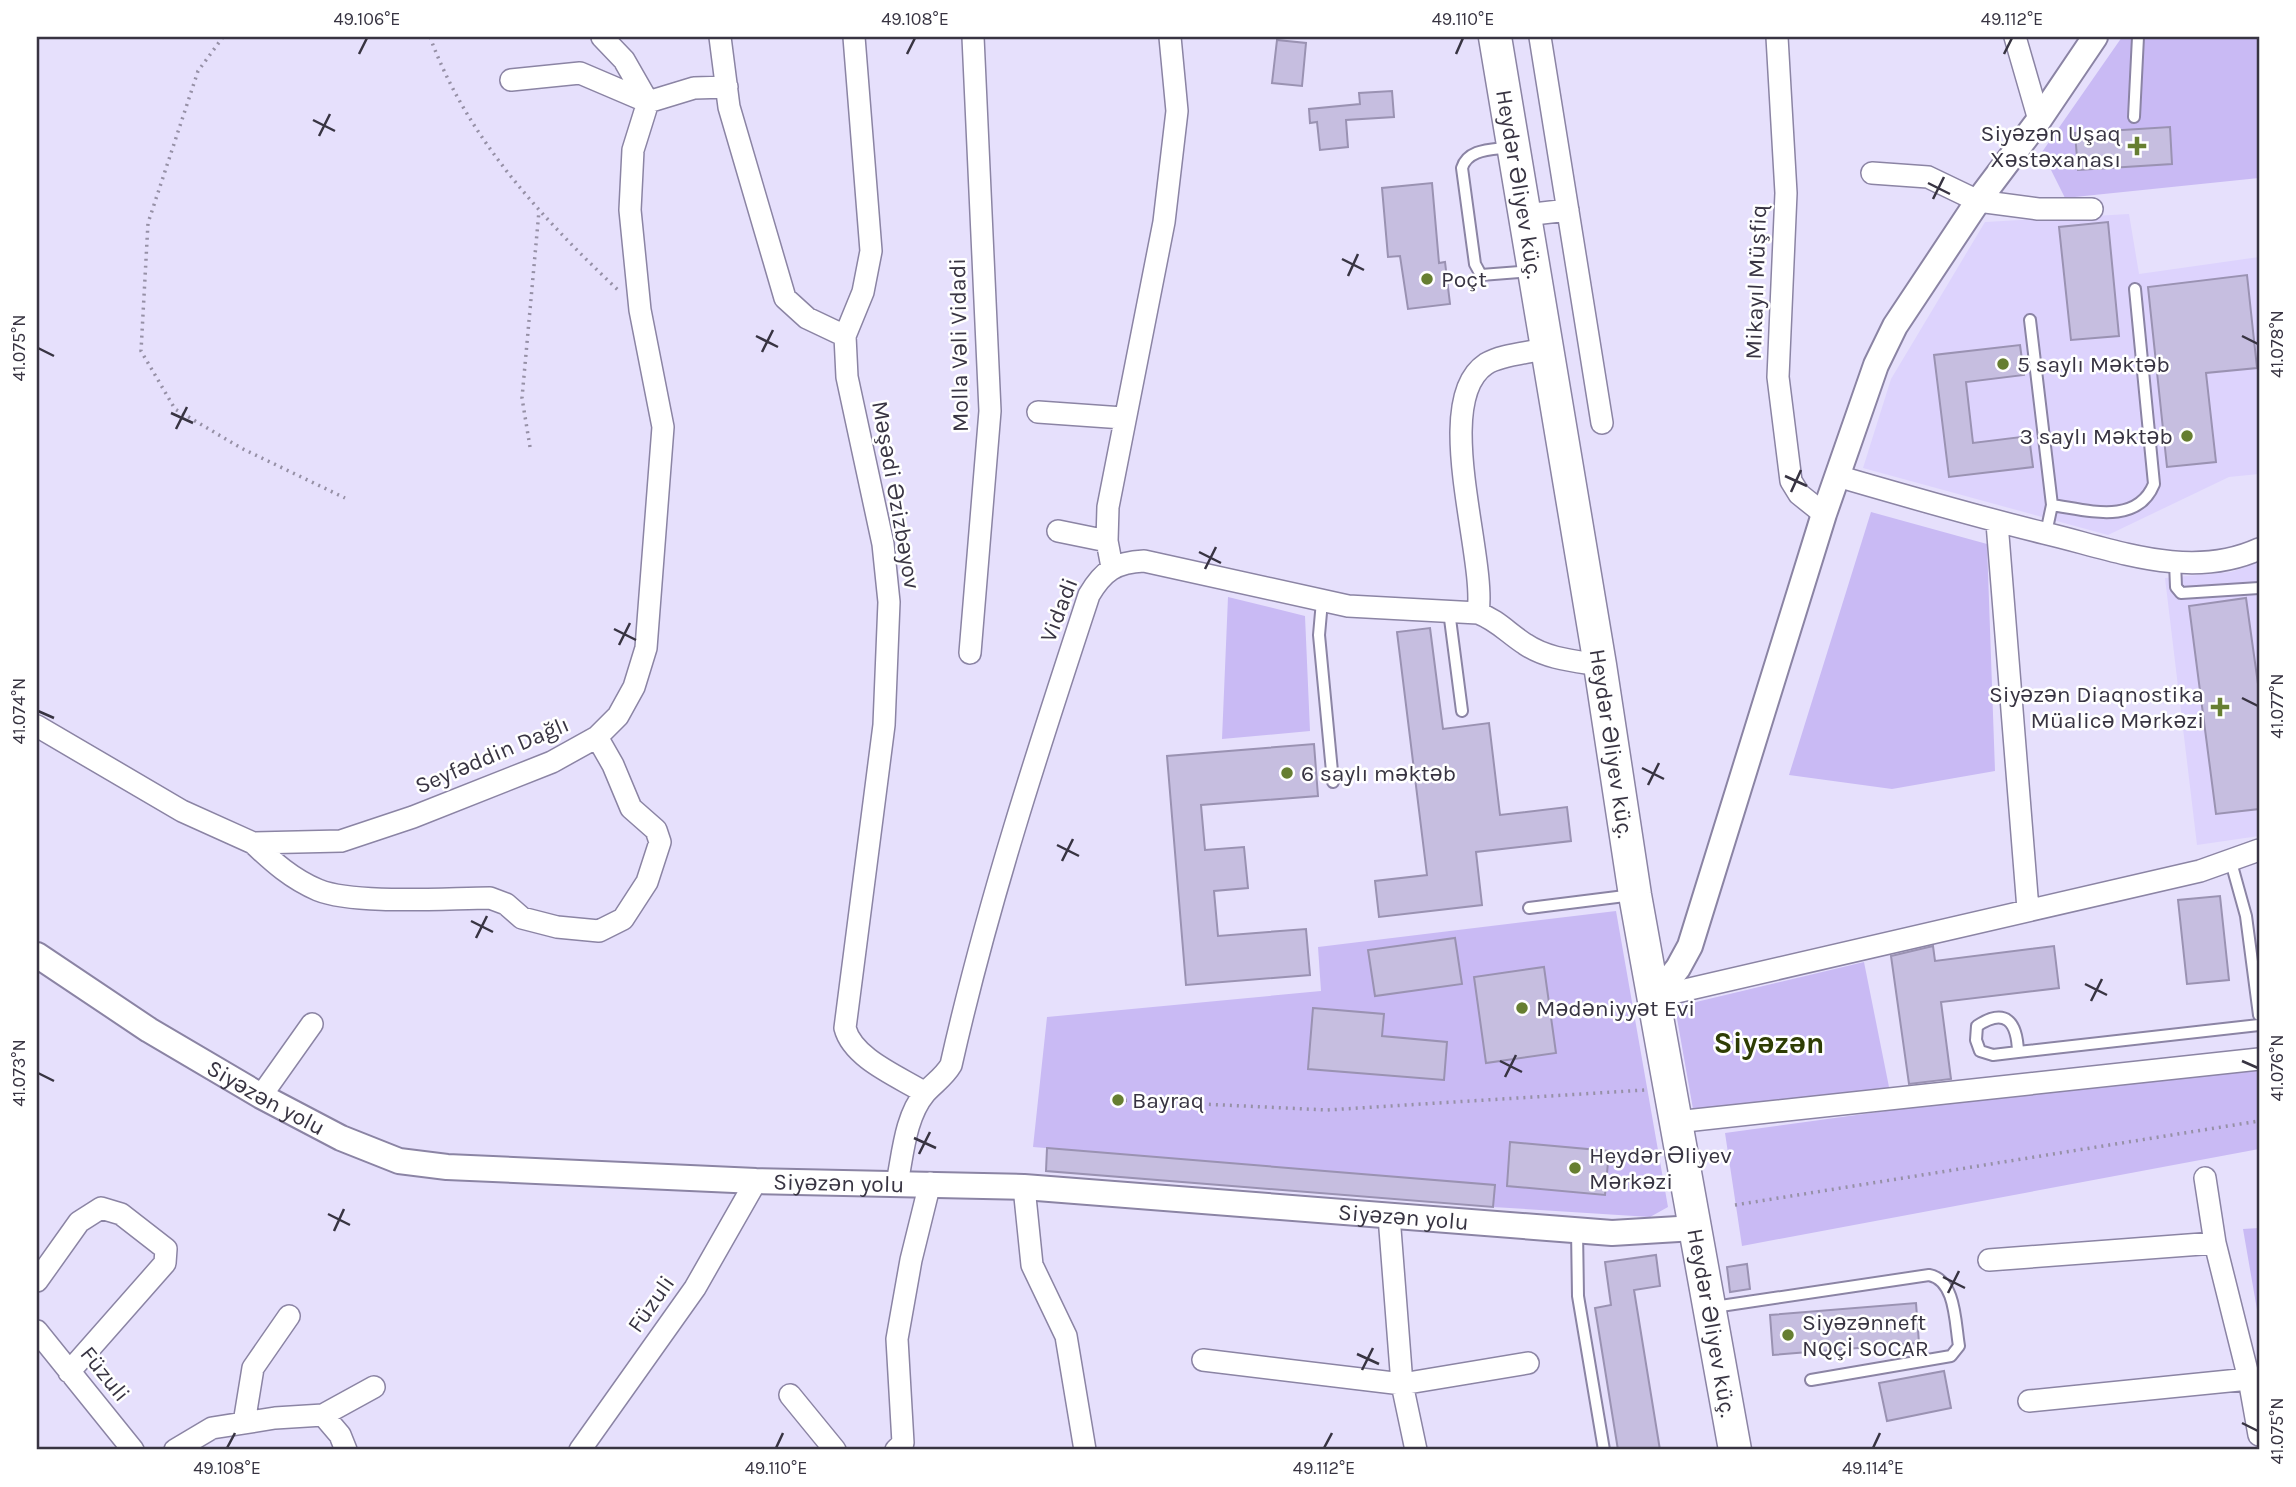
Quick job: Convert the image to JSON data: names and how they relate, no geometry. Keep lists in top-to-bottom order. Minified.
{"streets":{"main road":["Heydər Əliyev küç."],"street":["Mikayıl Müşfiq","Molla Vəli Vidadi","Məşədi Əzizbəyov","Vidadi","Seyfəddin Dağlı","Siyəzən yolu","Füzuli"]},"crossings":[["Heydər Əliyev küç.","Siyəzən yolu"],["Məşədi Əzizbəyov","Vidadi"],["Vidadi","Siyəzən yolu"],["Siyəzən yolu","Füzuli"]],"districts":["Siyəzən"],"places":{"health":["Siyəzən Uşaq Xəstəxanası","Siyəzən Diaqnostika Müalicə Mərkəzi"],"other":["Poçt","5 saylı Məktəb","3 saylı Məktəb","6 saylı məktəb","Mədəniyyət Evi","Bayraq","Heydər Əliyev Mərkəzi","Siyəzənneft NQÇİ SOCAR"]},"coordinates":["49.106°E","49.108°E","49.110°E","49.112°E","41.078°N","41.075°N","41.077°N","41.074°N","41.076°N","41.073°N","49.114°E"]}
